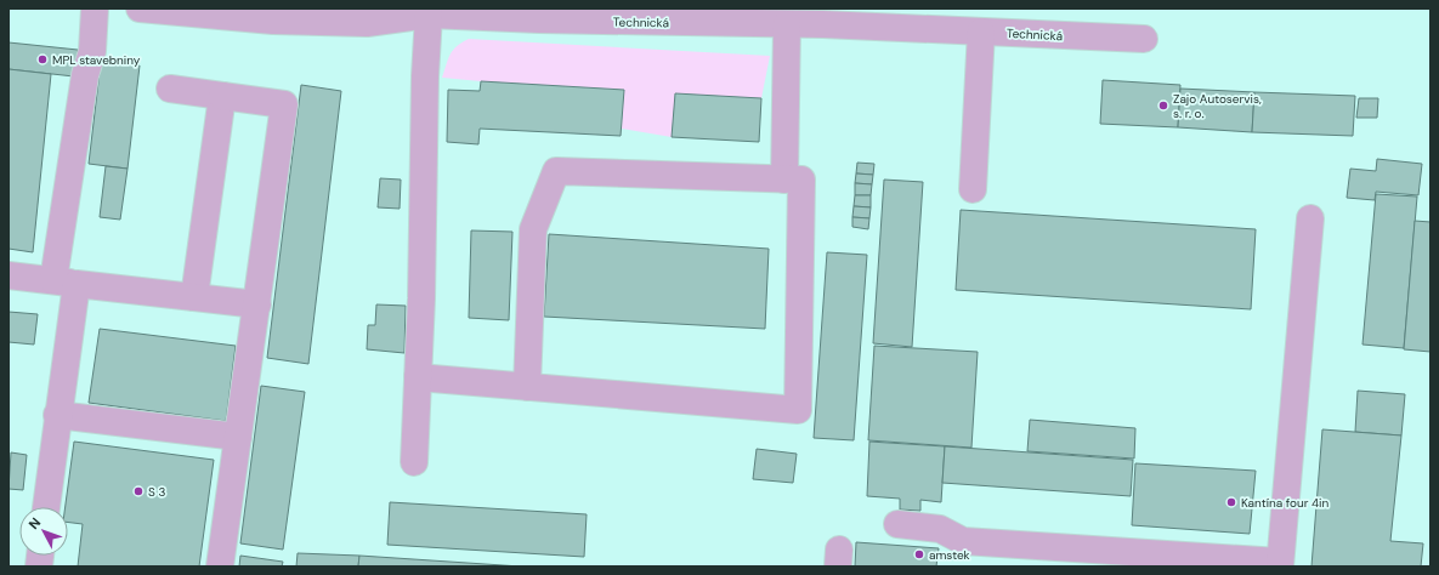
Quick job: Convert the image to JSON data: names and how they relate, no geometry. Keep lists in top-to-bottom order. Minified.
{"streets":{"street":["Technická"]},"places":["MPL stavebniny","Zajo Autoservis, s. r. o.","S 3","Kantína four 4in","amstek"],"north":"top left"}
